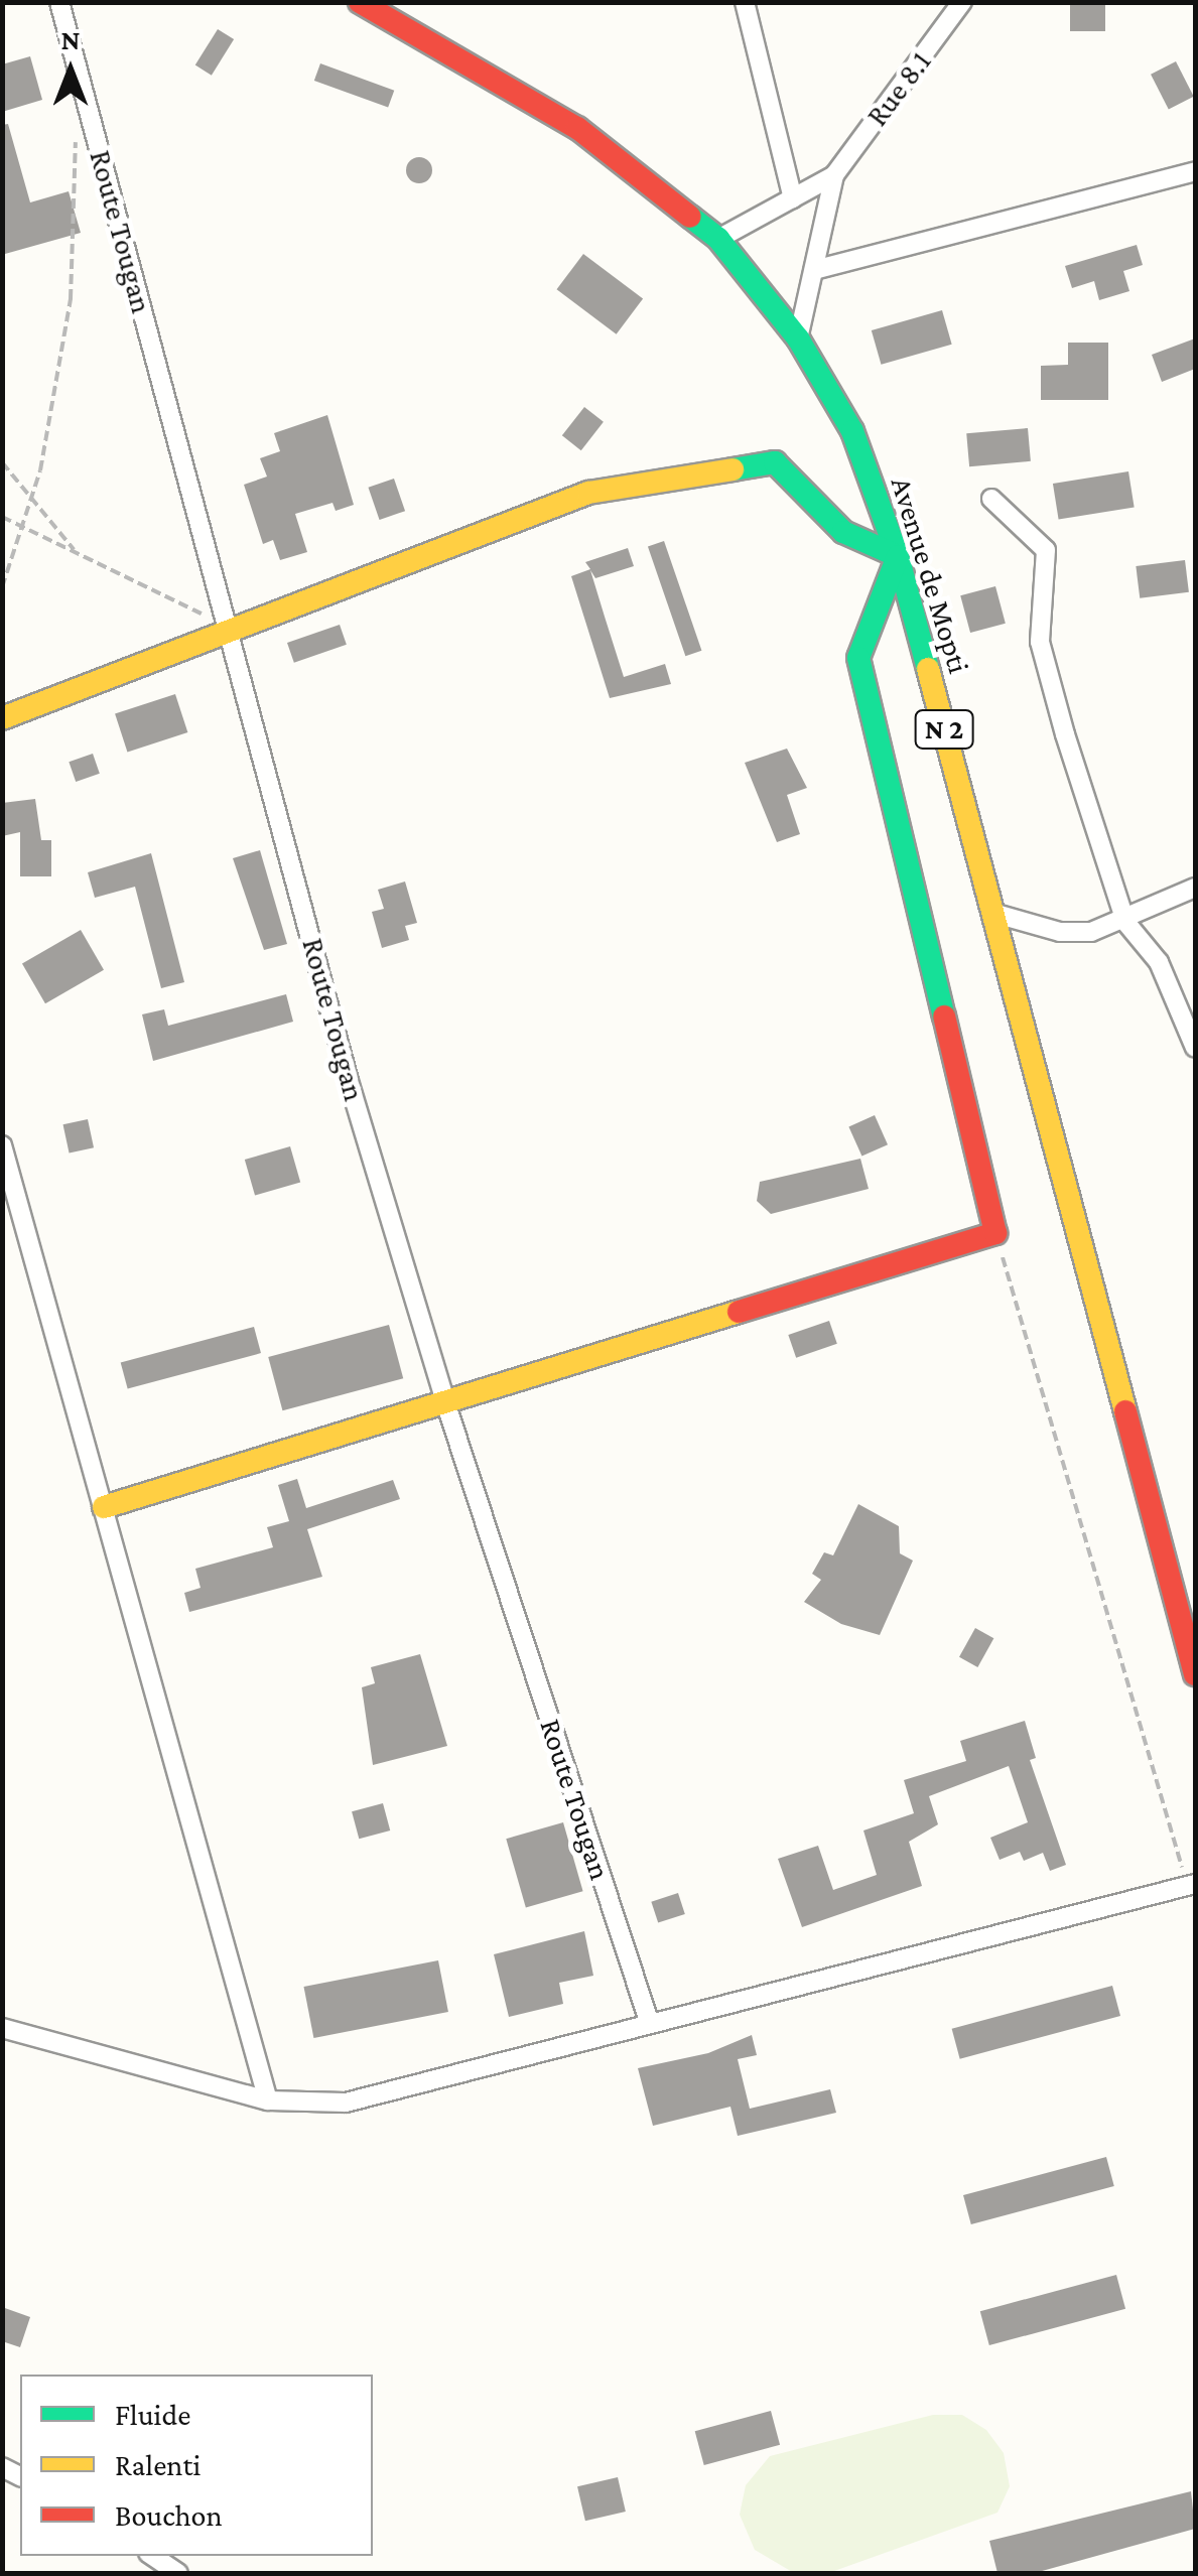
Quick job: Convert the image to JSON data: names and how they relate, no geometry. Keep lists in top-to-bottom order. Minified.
{"streets":{"street":["Rue 8.1","Route Tougan","Avenue de Mopti","N 2"]},"crossings":[["Rue 8.1","Avenue de Mopti"]],"legend":["Fluide","Ralenti","Bouchon"],"north":"top"}
